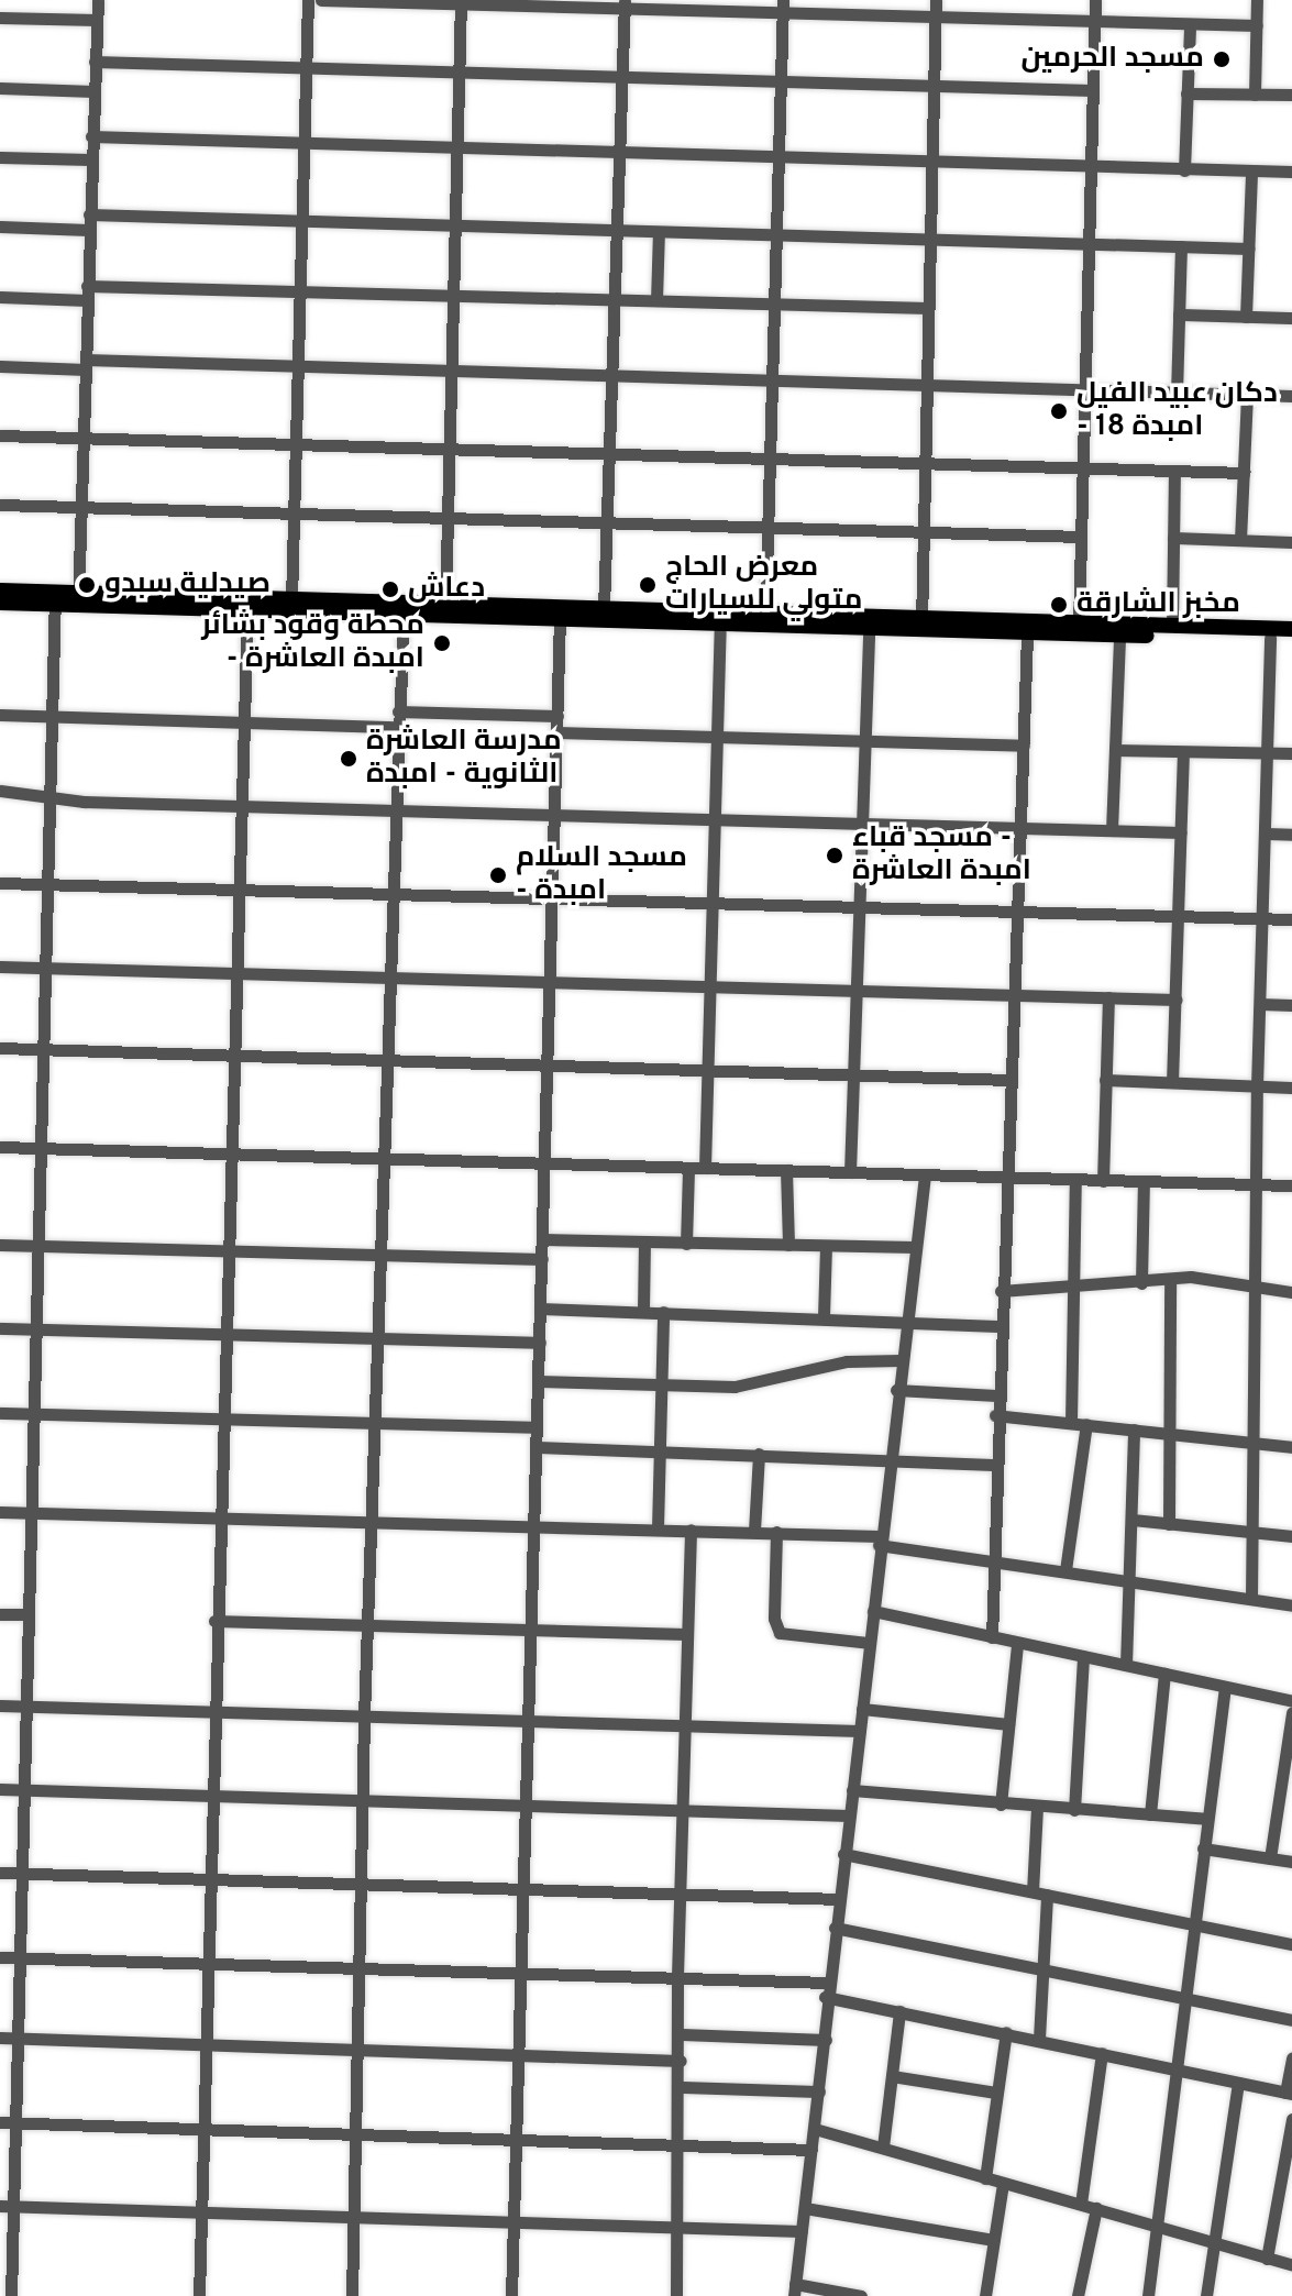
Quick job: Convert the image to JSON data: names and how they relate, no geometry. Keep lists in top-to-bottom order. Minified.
{"places":["مسجد الحرمين","دكان عبيد الفيل - امبدة 18","صيدلية سبدو","معرض الحاج متولي للسيارات","دعاش","مخبز الشارقة","محطة وقود بشائر - امبدة العاشرة","مدرسة العاشرة الثانوية - امبدة","مسجد قباء - امبدة العاشرة","مسجد السلام - امبدة"]}
